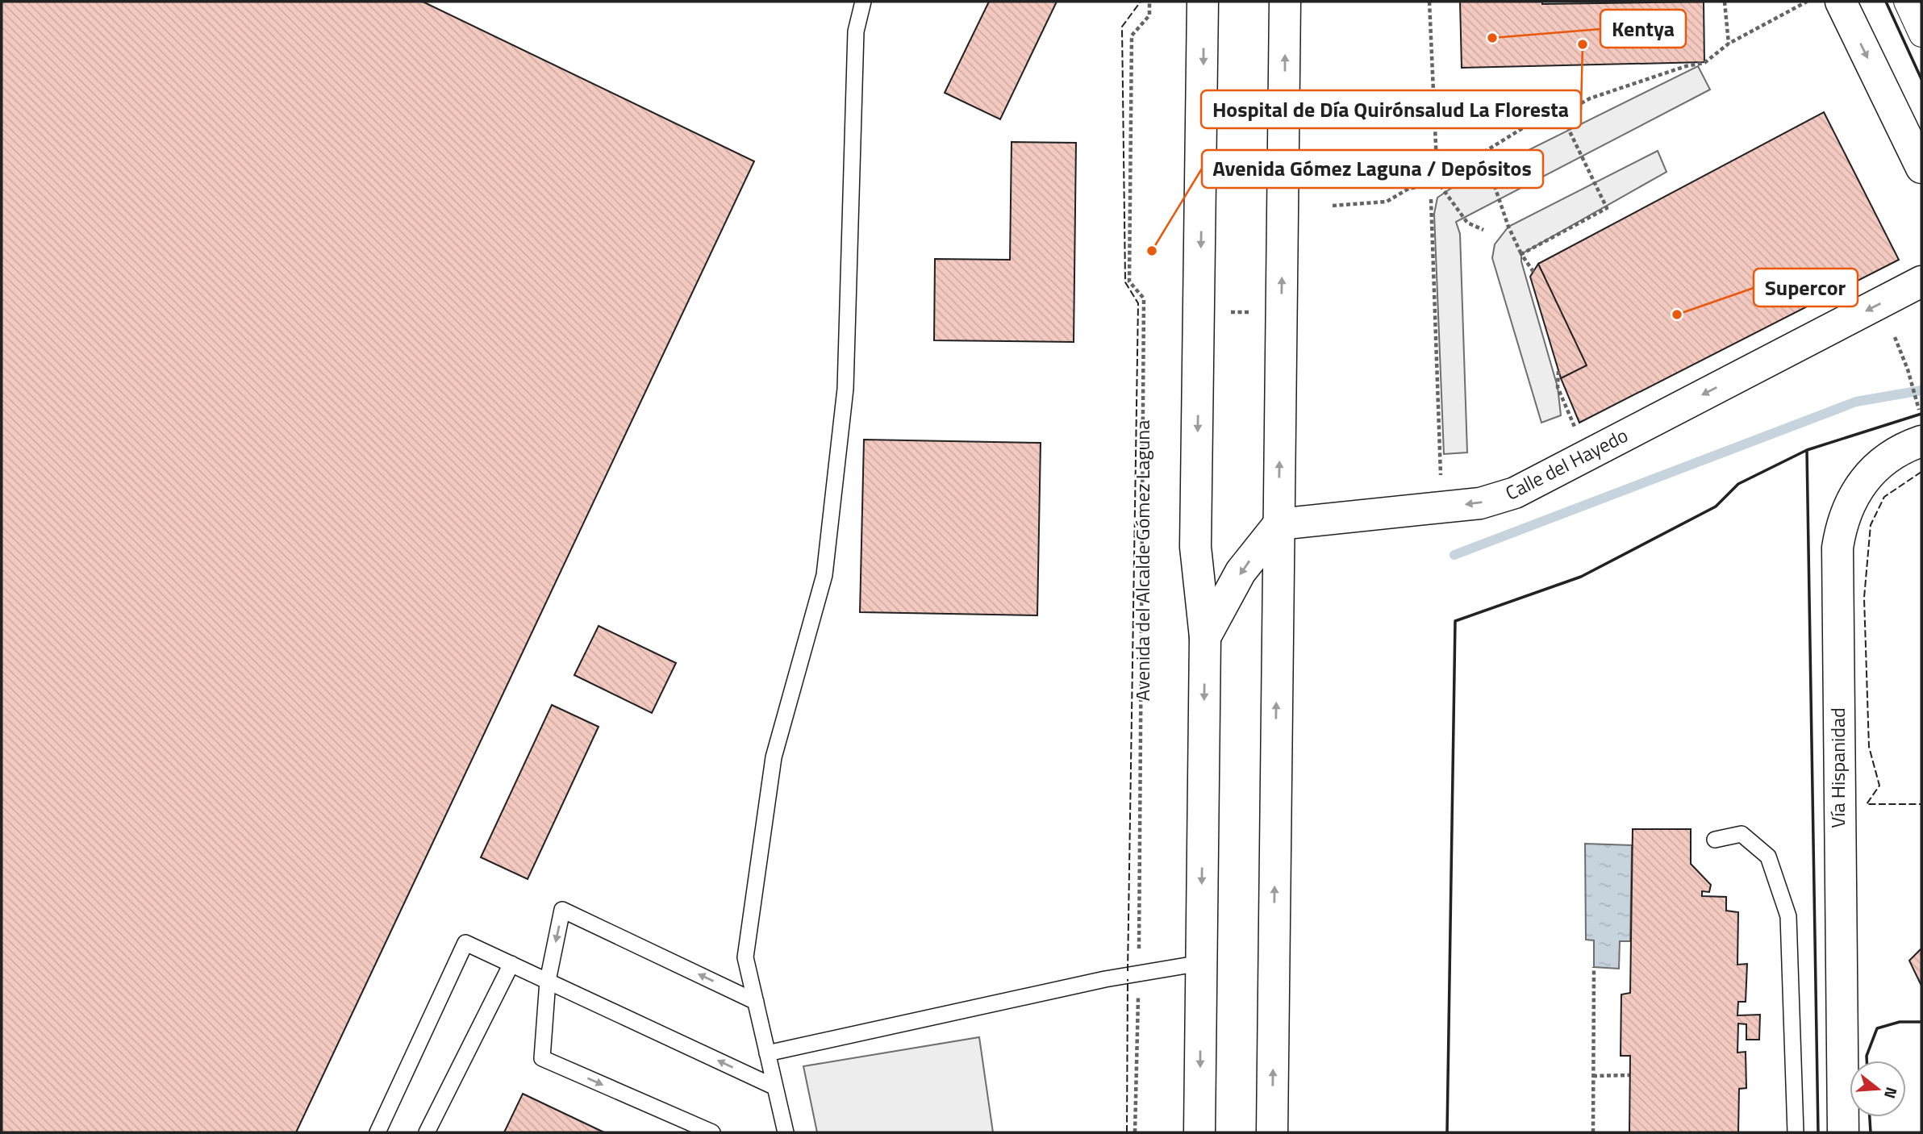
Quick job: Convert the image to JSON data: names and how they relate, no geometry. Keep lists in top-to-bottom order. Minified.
{"streets":{"main road":["Calle del Hayedo","Vía Hispanidad"],"path":["Avenida del Alcalde Gómez Laguna"]},"one_way":["Calle del Hayedo"],"places":["Kentya","Hospital de Día Quirónsalud La Floresta","Avenida Gómez Laguna / Depósitos","Supercor"],"north":"right"}
